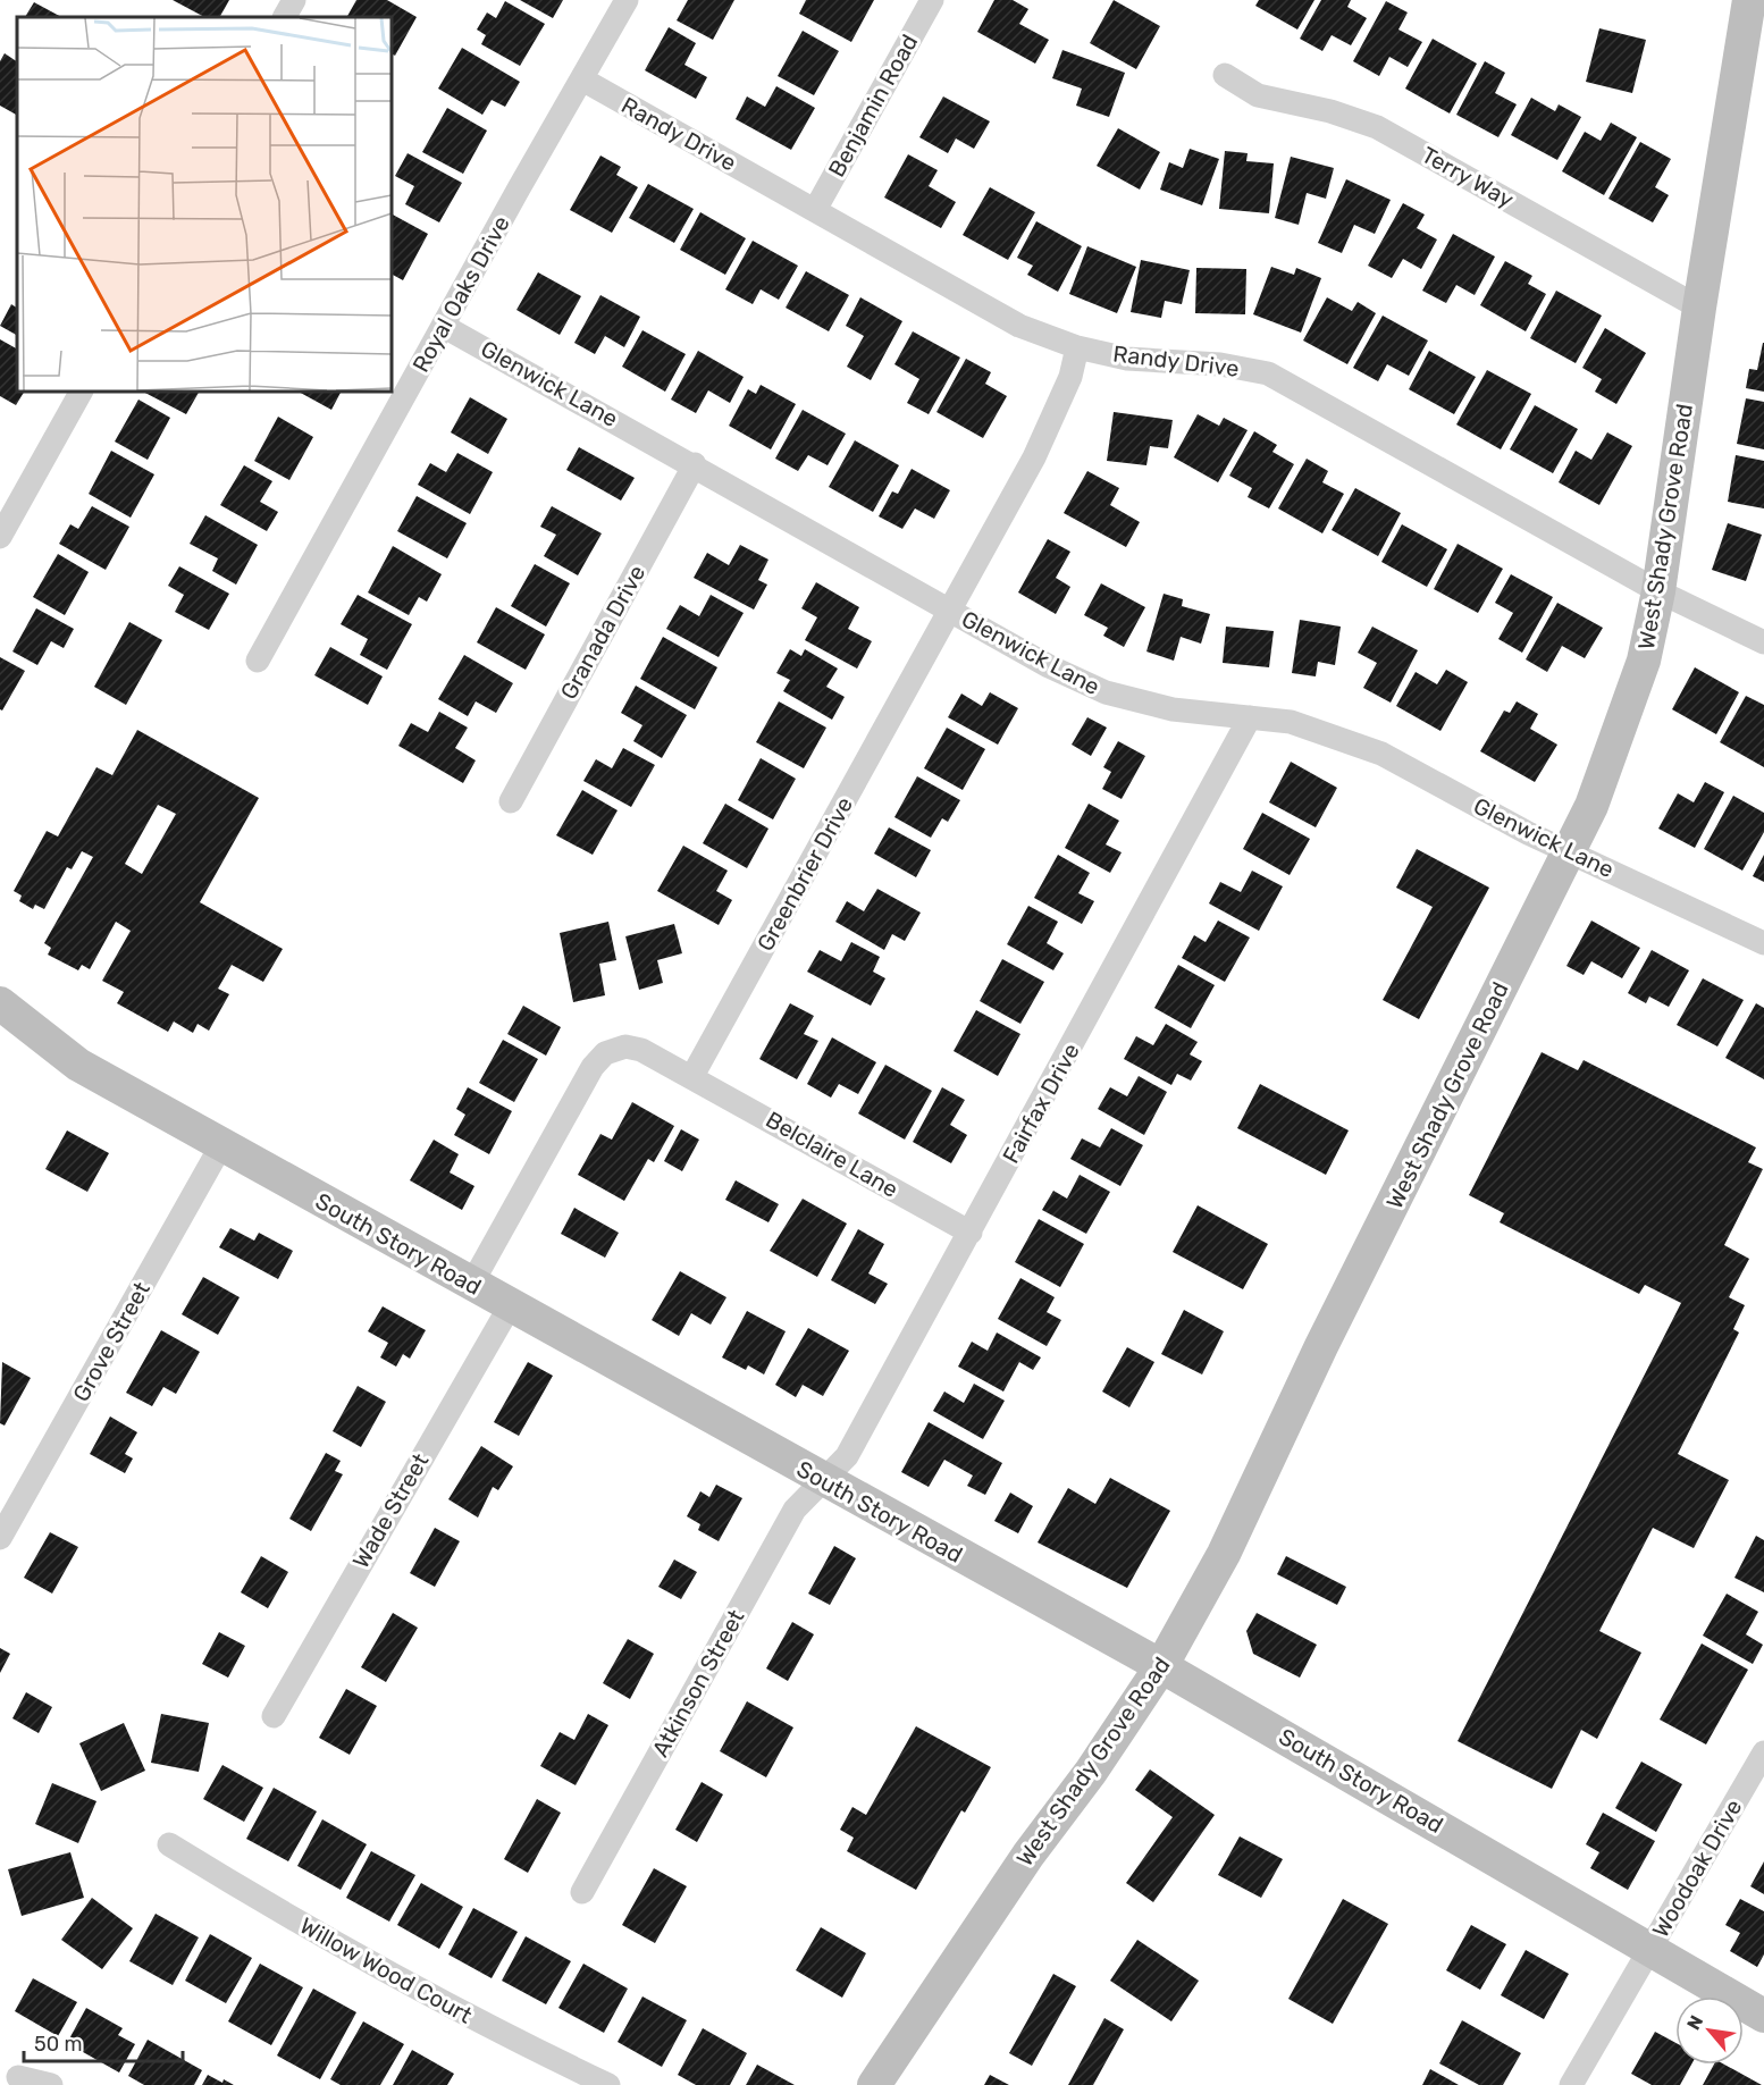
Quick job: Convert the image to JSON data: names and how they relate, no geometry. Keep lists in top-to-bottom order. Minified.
{"streets":{"main road":["West Shady Grove Road","South Story Road"],"street":["Benjamin Road","Randy Drive","Terry Way","Royal Oaks Drive","Glenwick Lane","Granada Drive","Greenbrier Drive","Fairfax Drive","Belclaire Lane","Grove Street","Wade Street","Atkinson Street","Woodoak Drive","Willow Wood Court"]},"crossings":[["Benjamin Road","Randy Drive"],["Randy Drive","Royal Oaks Drive"],["Randy Drive","West Shady Grove Road"],["Randy Drive","Greenbrier Drive"],["Terry Way","West Shady Grove Road"],["Royal Oaks Drive","Glenwick Lane"],["Glenwick Lane","West Shady Grove Road"],["Glenwick Lane","Granada Drive"],["Glenwick Lane","Greenbrier Drive"],["Glenwick Lane","Fairfax Drive"],["West Shady Grove Road","South Story Road"],["Greenbrier Drive","Belclaire Lane"],["Fairfax Drive","Belclaire Lane"],["Fairfax Drive","South Story Road"],["Fairfax Drive","Atkinson Street"],["South Story Road","Grove Street"],["South Story Road","Wade Street"],["South Story Road","Atkinson Street"],["South Story Road","Woodoak Drive"]],"scale_bar":"50 m","north":"top left"}
